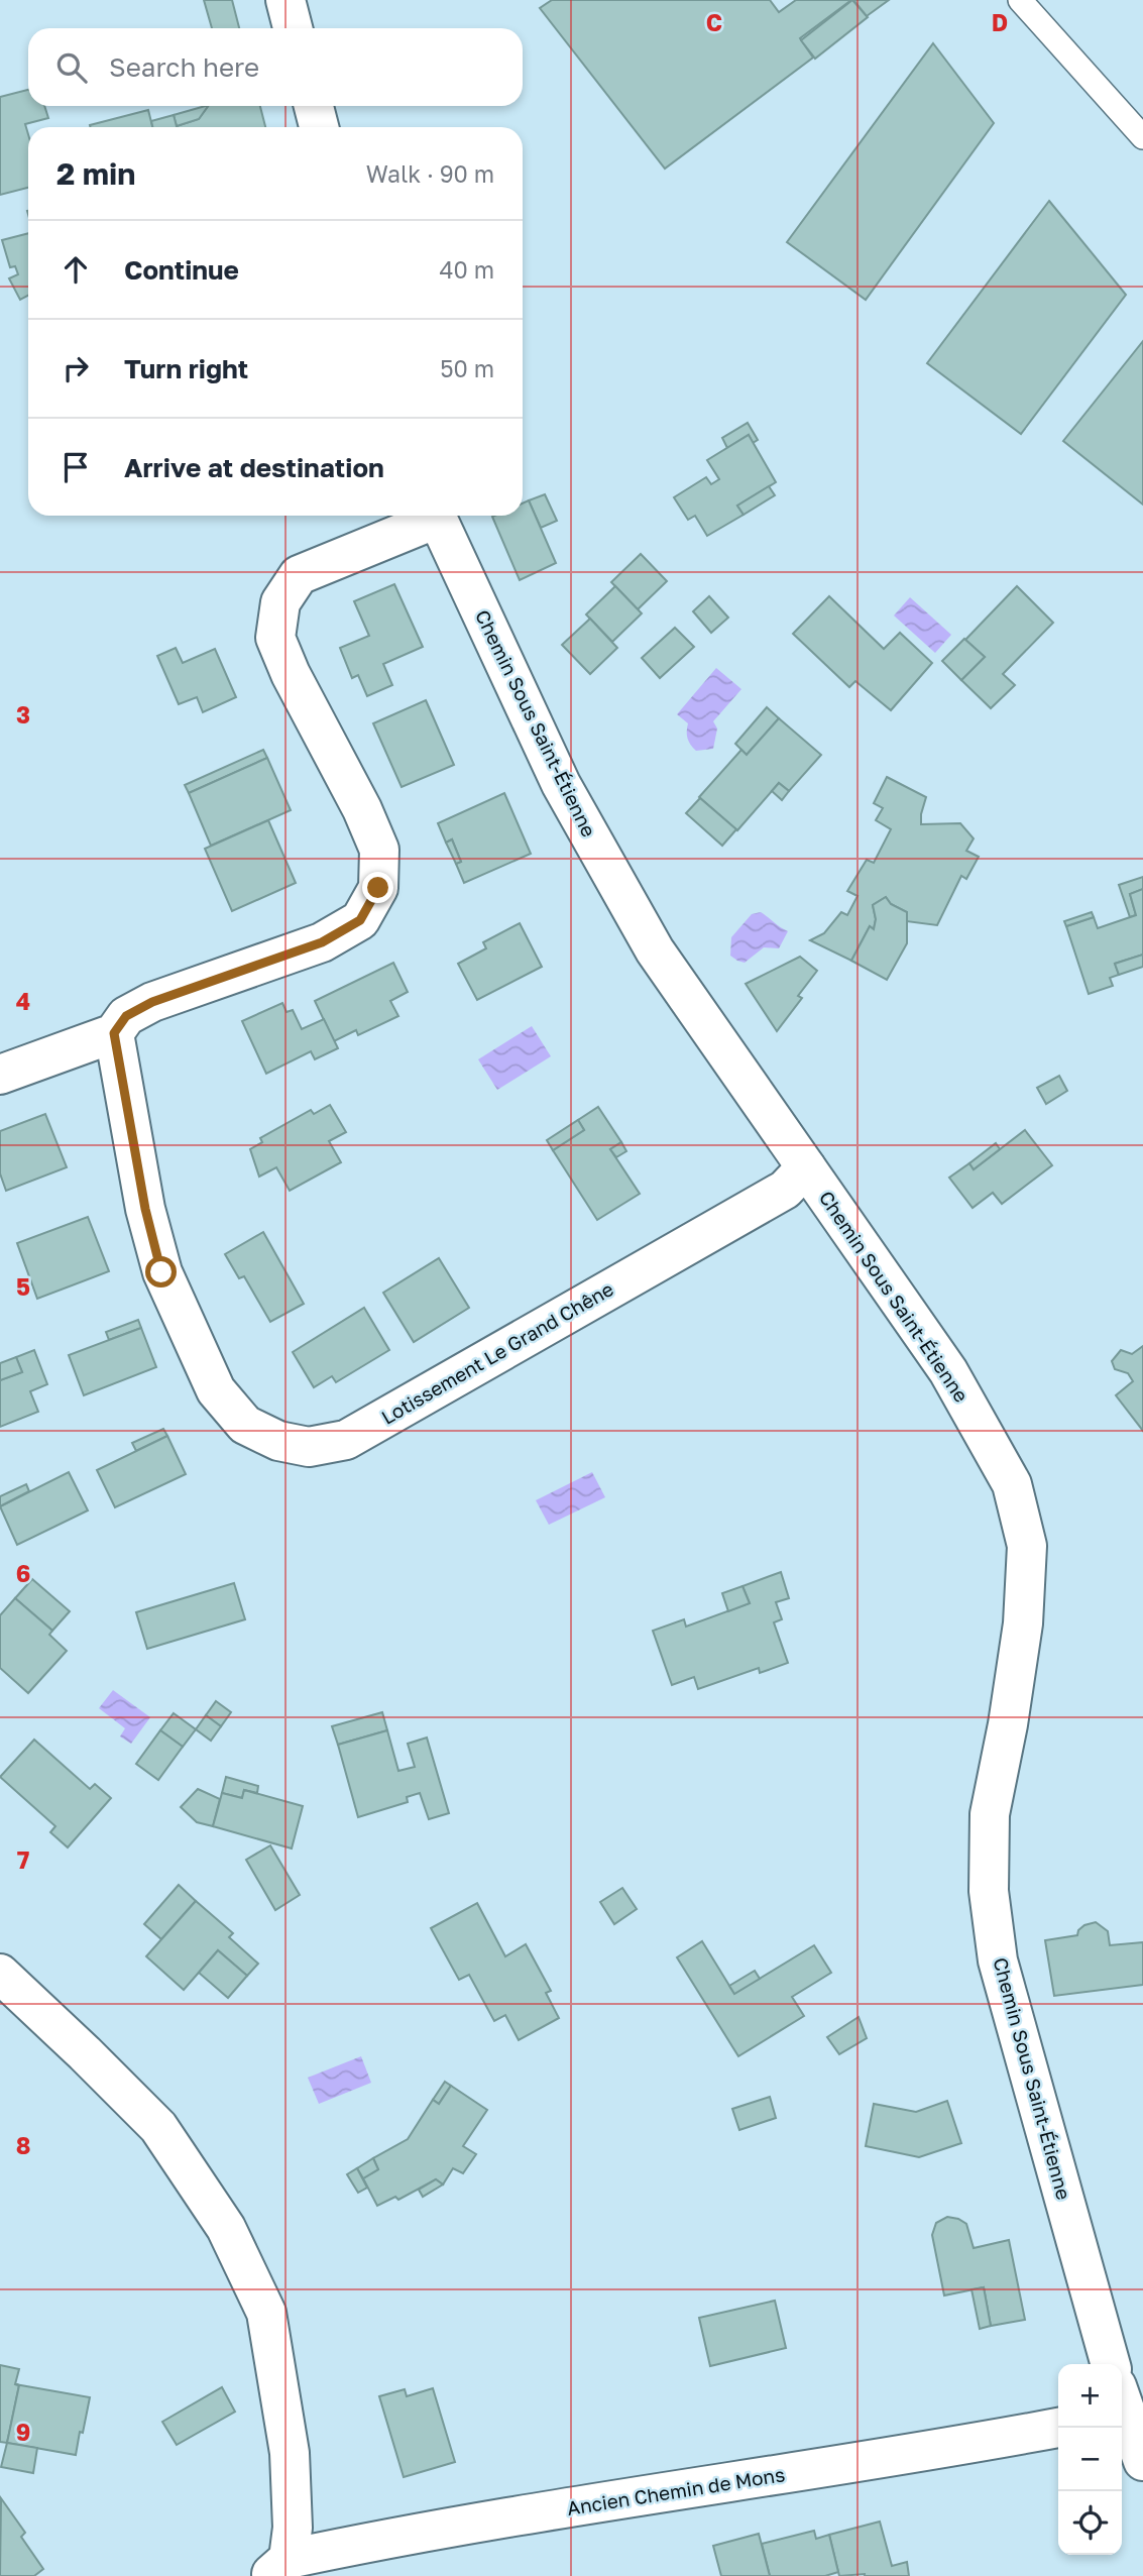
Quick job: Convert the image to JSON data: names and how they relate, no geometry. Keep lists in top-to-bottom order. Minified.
{"streets":{"street":["Chemin Sous Saint-Étienne","Lotissement Le Grand Chêne","Ancien Chemin de Mons"]},"crossings":[["Chemin Sous Saint-Étienne","Lotissement Le Grand Chêne"]],"page":{"search":"Search here","heading":["2 min","Walk · 90 m"],"list":[["Continue","40 m"],["Turn right","50 m"],"Arrive at destination"],"map_buttons":["+","−"]},"grid":{"columns":["C","D"],"rows":["3","4","5","6","7","8","9"]}}
